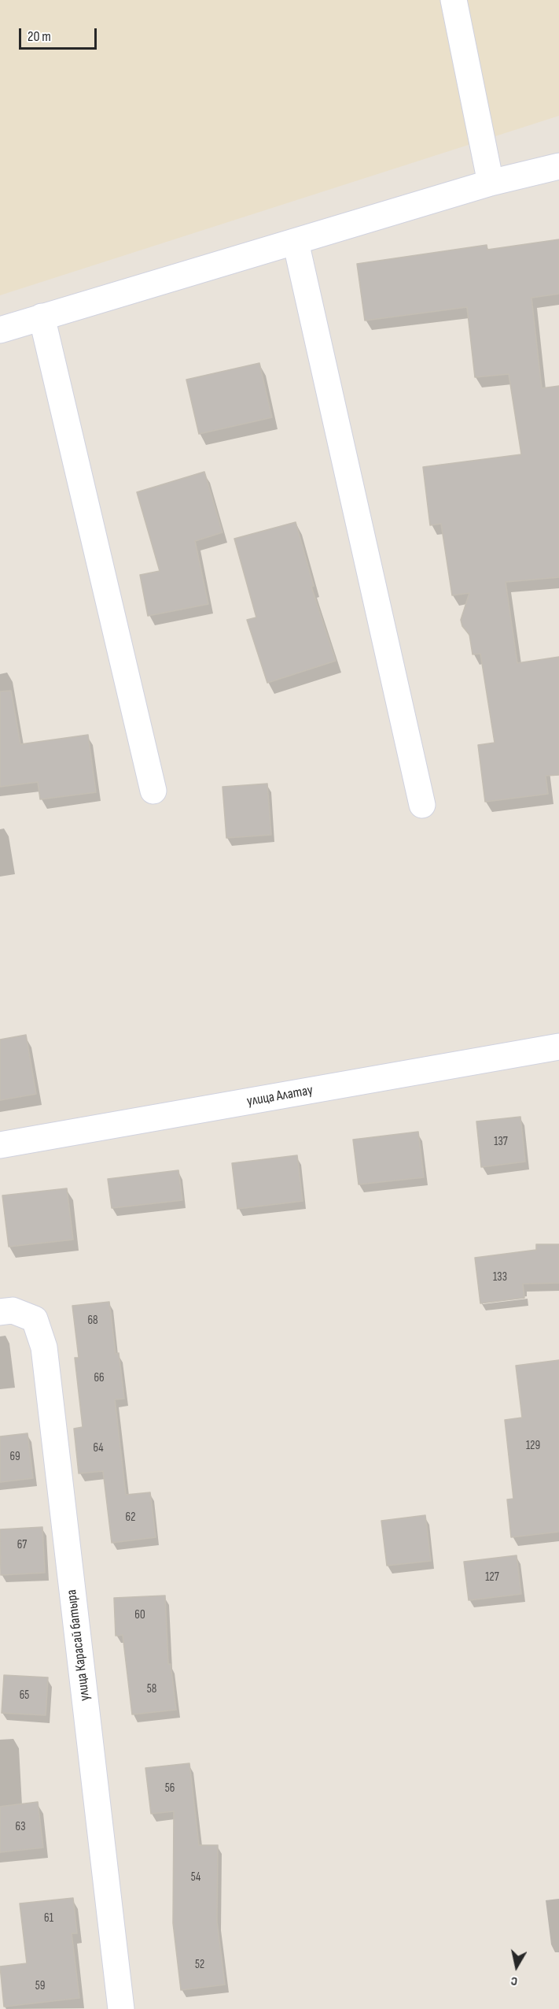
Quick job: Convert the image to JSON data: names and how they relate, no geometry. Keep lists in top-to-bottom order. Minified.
{"streets":{"street":["улица Алатау","улица Карасай батыра"]},"house_numbers":["137","133","68","66","129","64","69","62","67","127","60","58","65","56","63","54","61","52","59"],"scale_bar":"20 m","north":"bottom"}
